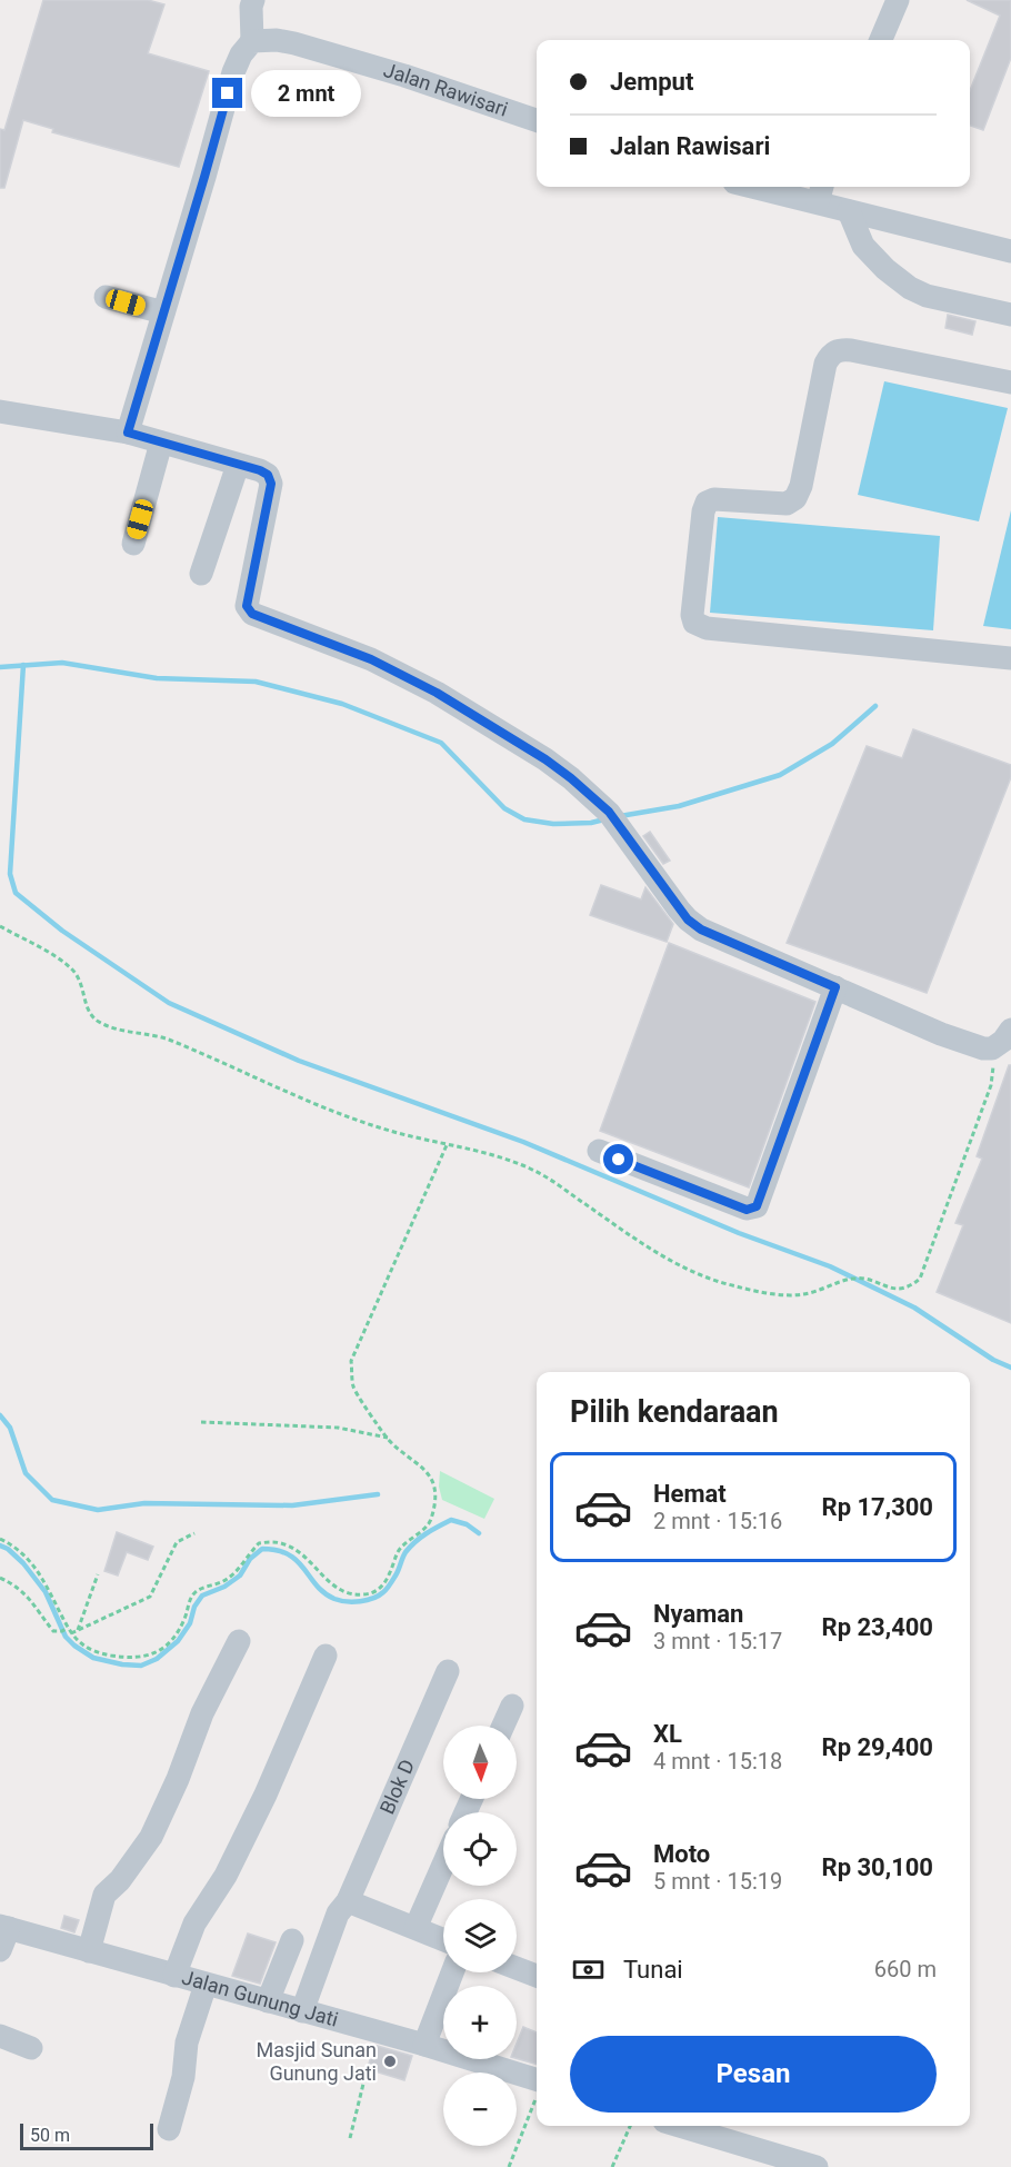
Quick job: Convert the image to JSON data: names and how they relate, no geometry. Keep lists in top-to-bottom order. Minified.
{"streets":{"street":["Jalan Rawisari","Blok D","Jalan Gunung Jati"]},"crossings":[["Blok D","Jalan Gunung Jati"]],"places":["Masjid Sunan Gunung Jati"],"scale_bar":"50 m","north":"bottom","page":{"banner":["Jemput","Jalan Rawisari"],"bubble":"2 mnt","heading":"Pilih kendaraan","list":[{"name":"Hemat","note":"2 mnt · 15:16","value":"Rp 17,300"},{"name":"Nyaman","note":"3 mnt · 15:17","value":"Rp 23,400"},{"name":"XL","note":"4 mnt · 15:18","value":"Rp 29,400"},{"name":"Moto","note":"5 mnt · 15:19","value":"Rp 30,100"}],"map_buttons":["+","−"],"pay":["Tunai","660 m"],"buttons":"Pesan","scale":"50 m"}}
